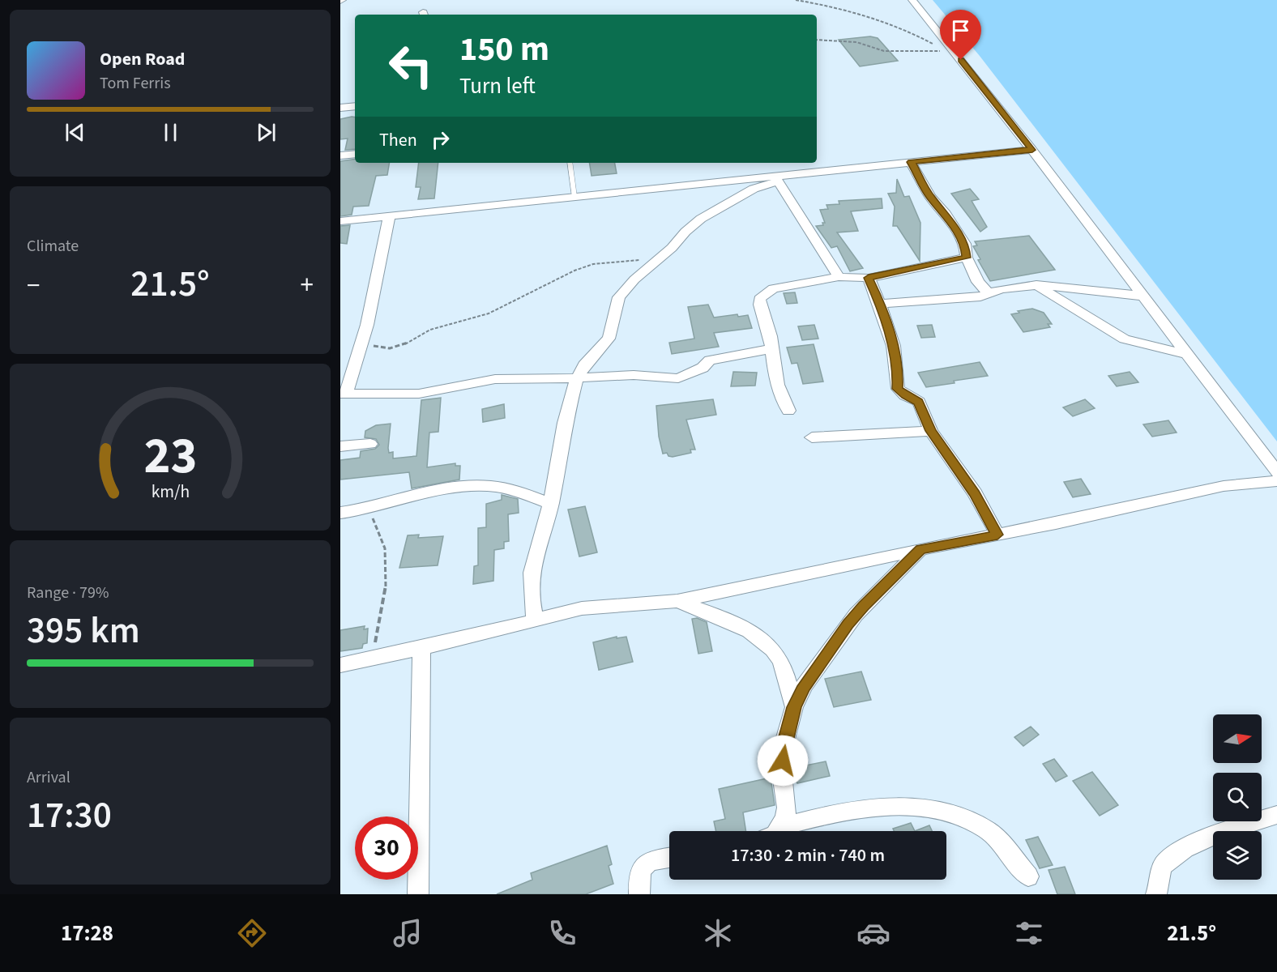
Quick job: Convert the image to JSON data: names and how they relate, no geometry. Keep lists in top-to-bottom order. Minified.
{"north":"right","page":{"turn":["150 m","Turn left"],"song":["Open Road","Tom Ferris"],"then":"Then","tile":["Climate",["Range · 79%","395 km"],["Arrival","17:30"]],"heat":["−","21.5°","+"],"limit":"30","trip":"17:30 · 2 min · 740 m","tabs":["17:28","21.5°"],"gauge":["23","km/h"]}}
